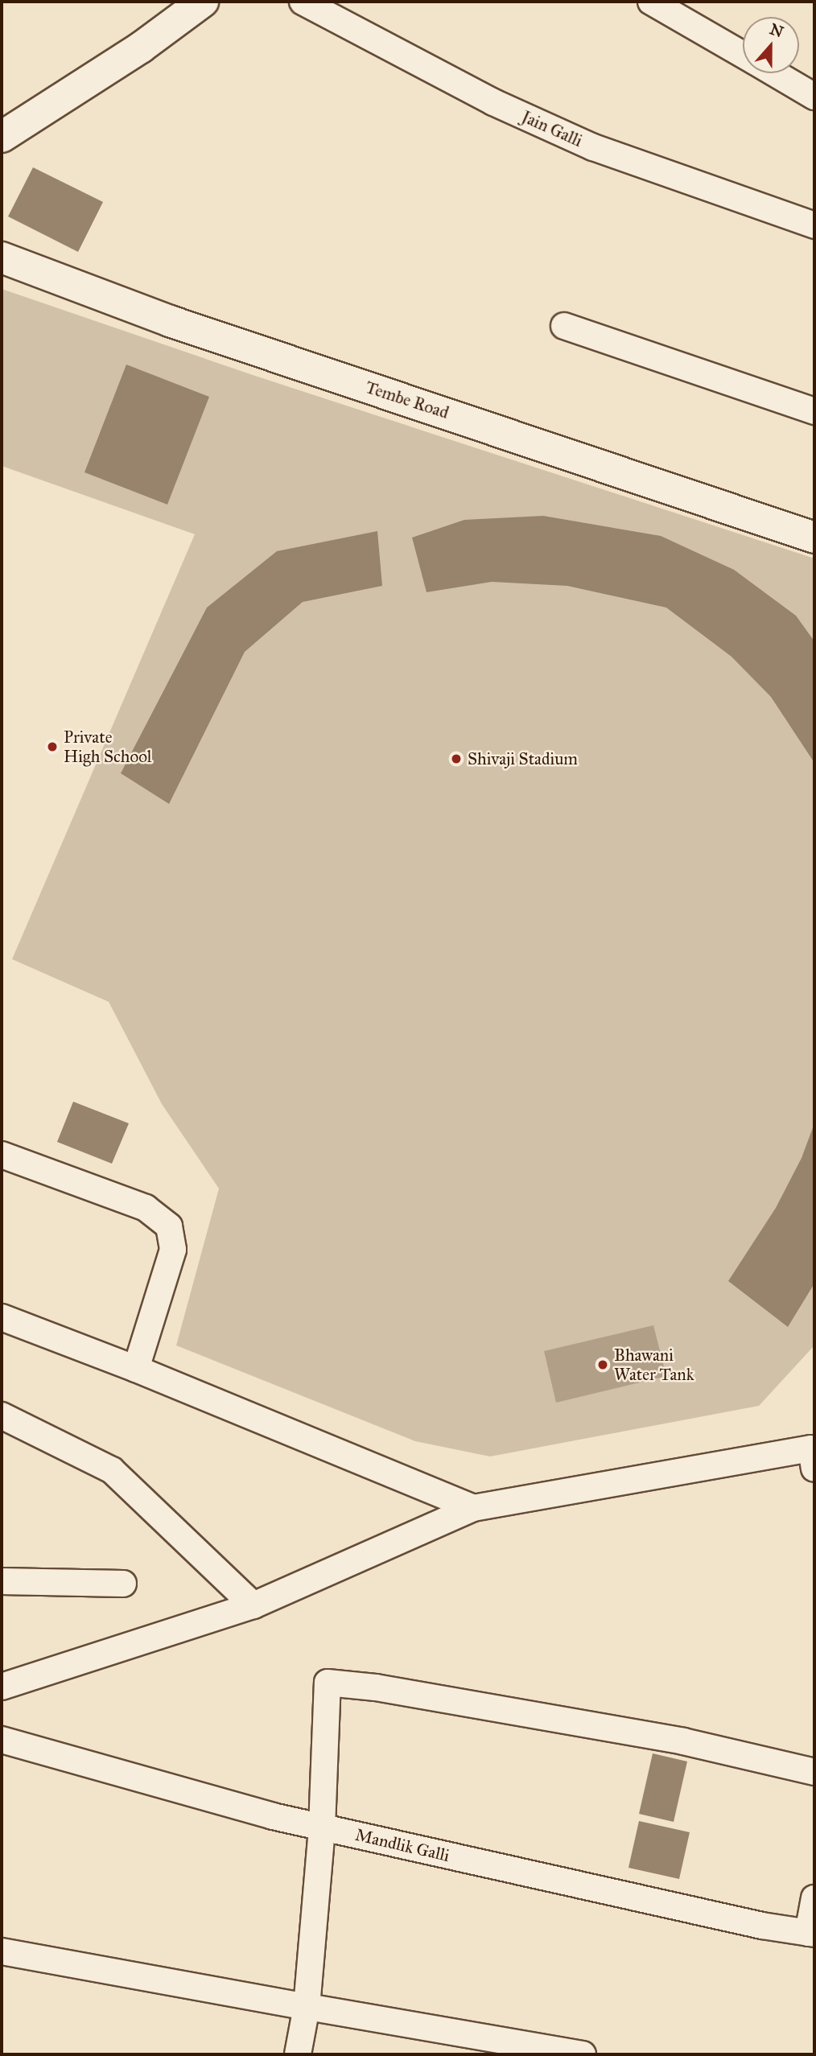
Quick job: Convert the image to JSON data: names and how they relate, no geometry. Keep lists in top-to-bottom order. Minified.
{"streets":{"street":["Jain Galli","Tembe Road","Mandlik Galli"]},"places":["Private High School","Shivaji Stadium","Bhawani Water Tank"],"north":"top"}
